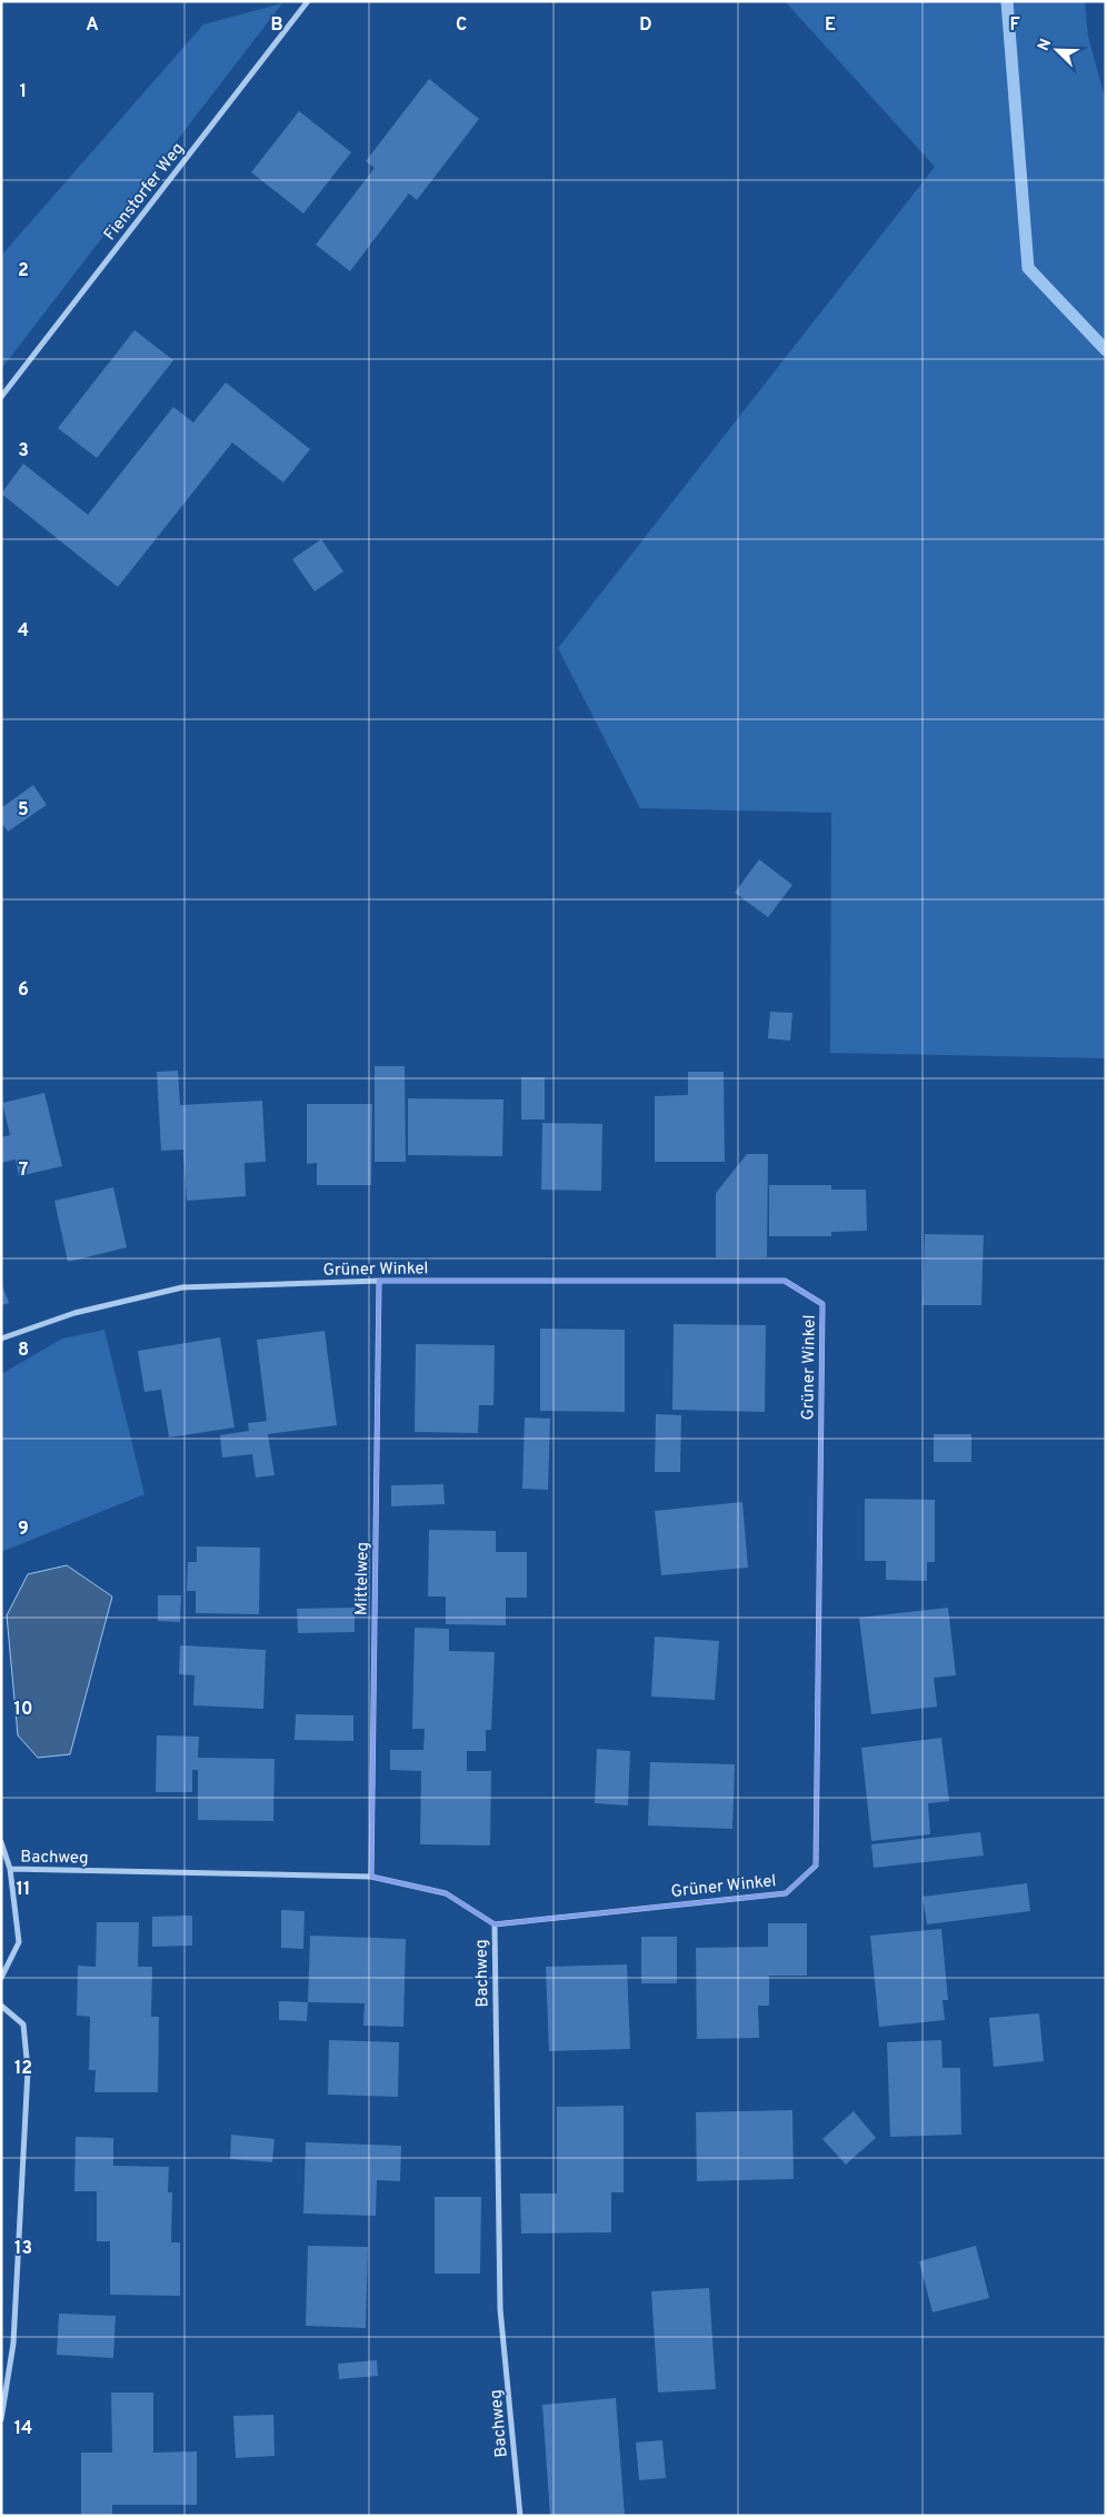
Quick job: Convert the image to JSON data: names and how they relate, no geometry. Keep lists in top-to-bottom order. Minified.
{"streets":{"street":["Fienstorfer Weg","Grüner Winkel","Mittelweg","Bachweg"]},"crossings":[["Grüner Winkel","Mittelweg"],["Grüner Winkel","Bachweg"],["Mittelweg","Bachweg"]],"north":"top left","grid":{"columns":["A","B","C","D","E","F"],"rows":["1","2","3","4","5","6","7","8","9","10","11","12","13","14"]}}
